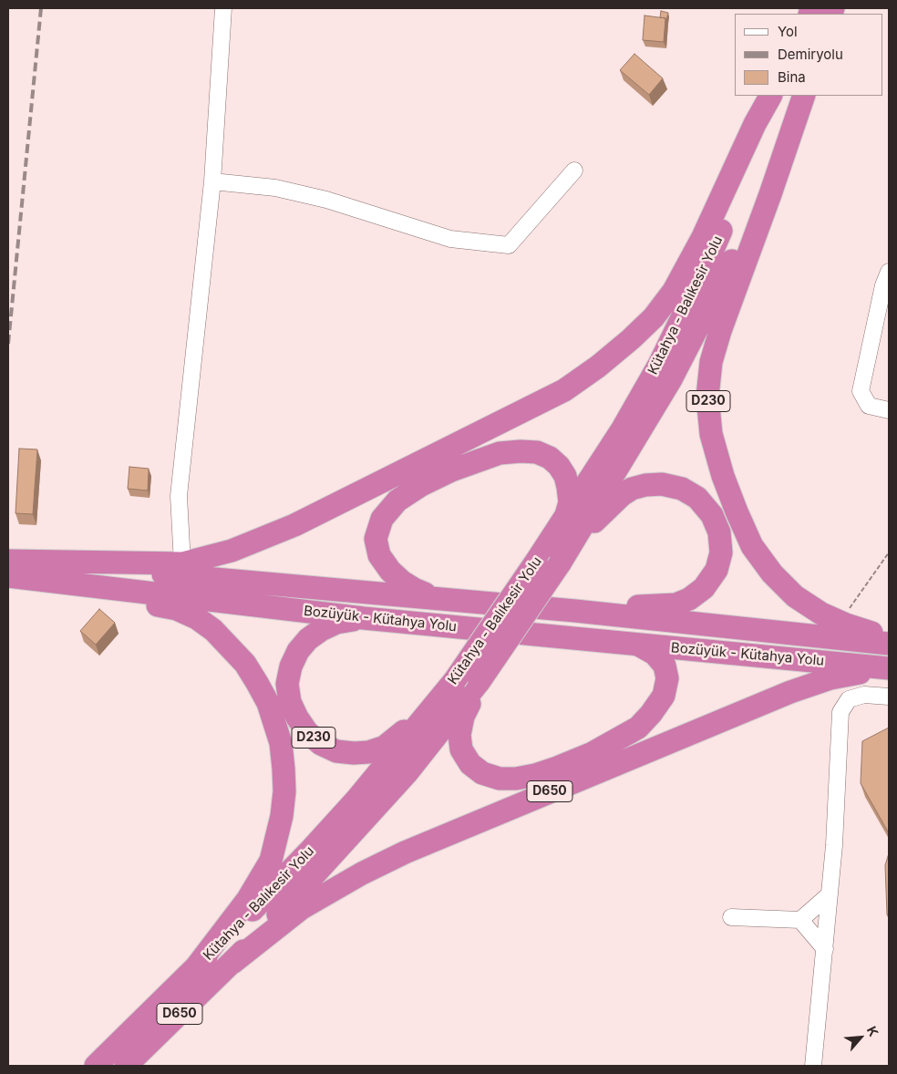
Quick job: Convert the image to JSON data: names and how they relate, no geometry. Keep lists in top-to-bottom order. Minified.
{"streets":{"highway":["Kütahya - Balıkesir Yolu","D230","Bozüyük - Kütahya Yolu","D650"]},"crossings":[["Kütahya - Balıkesir Yolu","D230"],["Kütahya - Balıkesir Yolu","D650"],["D230","Bozüyük - Kütahya Yolu"],["Bozüyük - Kütahya Yolu","D650"]],"legend":["Yol","Demiryolu","Bina"],"north":"top right"}
